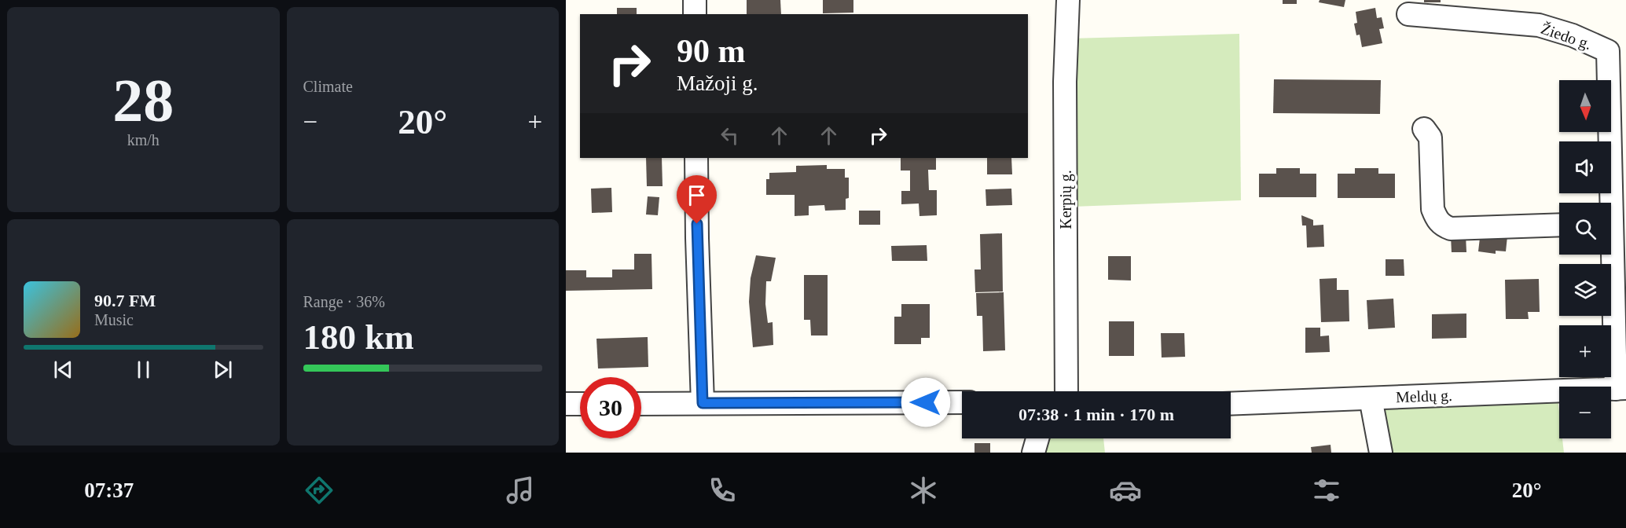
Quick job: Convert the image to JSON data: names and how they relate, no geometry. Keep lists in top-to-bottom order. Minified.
{"streets":{"street":["Žiedo g.","Kerpių g.","Meldų g."]},"crossings":[["Žiedo g.","Meldų g."]],"north":"bottom","page":{"tile":[["28","km/h"],"Climate",["Range · 36%","180 km"]],"turn":["90 m","Mažoji g."],"map_buttons":["+","−"],"heat":["−","20°","+"],"song":["90.7 FM","Music"],"limit":"30","trip":"07:38 · 1 min · 170 m","tabs":["07:37","20°"]}}
